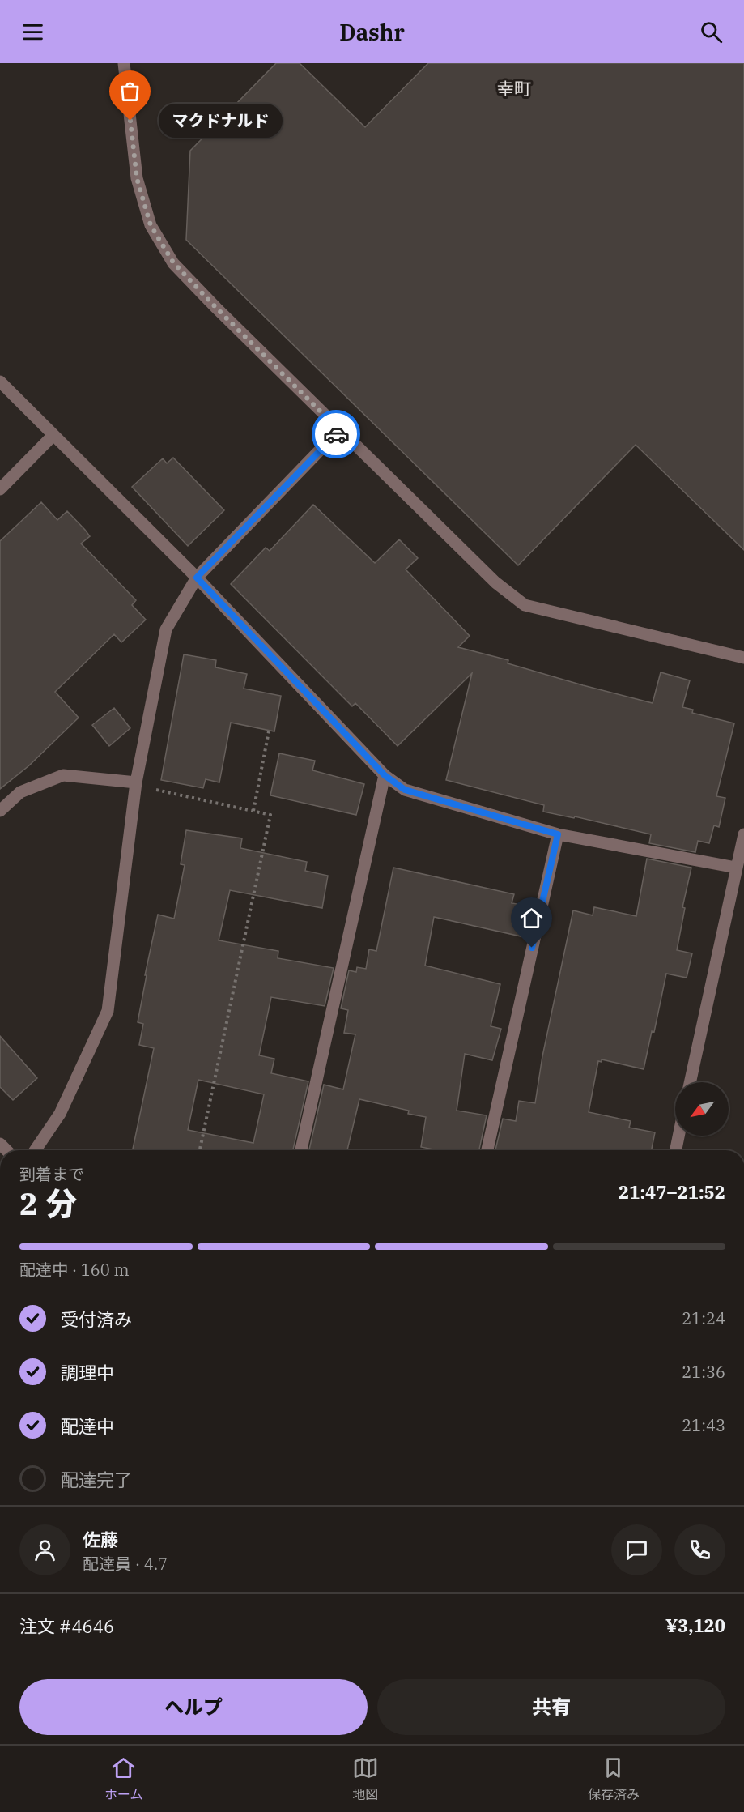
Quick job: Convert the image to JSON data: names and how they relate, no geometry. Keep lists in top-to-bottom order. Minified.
{"districts":["幸町"],"places":["マクドナルド"],"north":"bottom left","page":{"header":"Dashr","bubble":"マクドナルド","heading":["2 分","到着まで","21:47–21:52"],"panel":["佐藤","配達員 · 4.7","注文 #4646","¥3,120"],"bar":"配達中 · 160 m","list":[["受付済み","21:24"],["調理中","21:36"],["配達中","21:43"],"配達完了"],"buttons":["ヘルプ","共有"],"tabs":["ホーム","地図","保存済み"]}}
